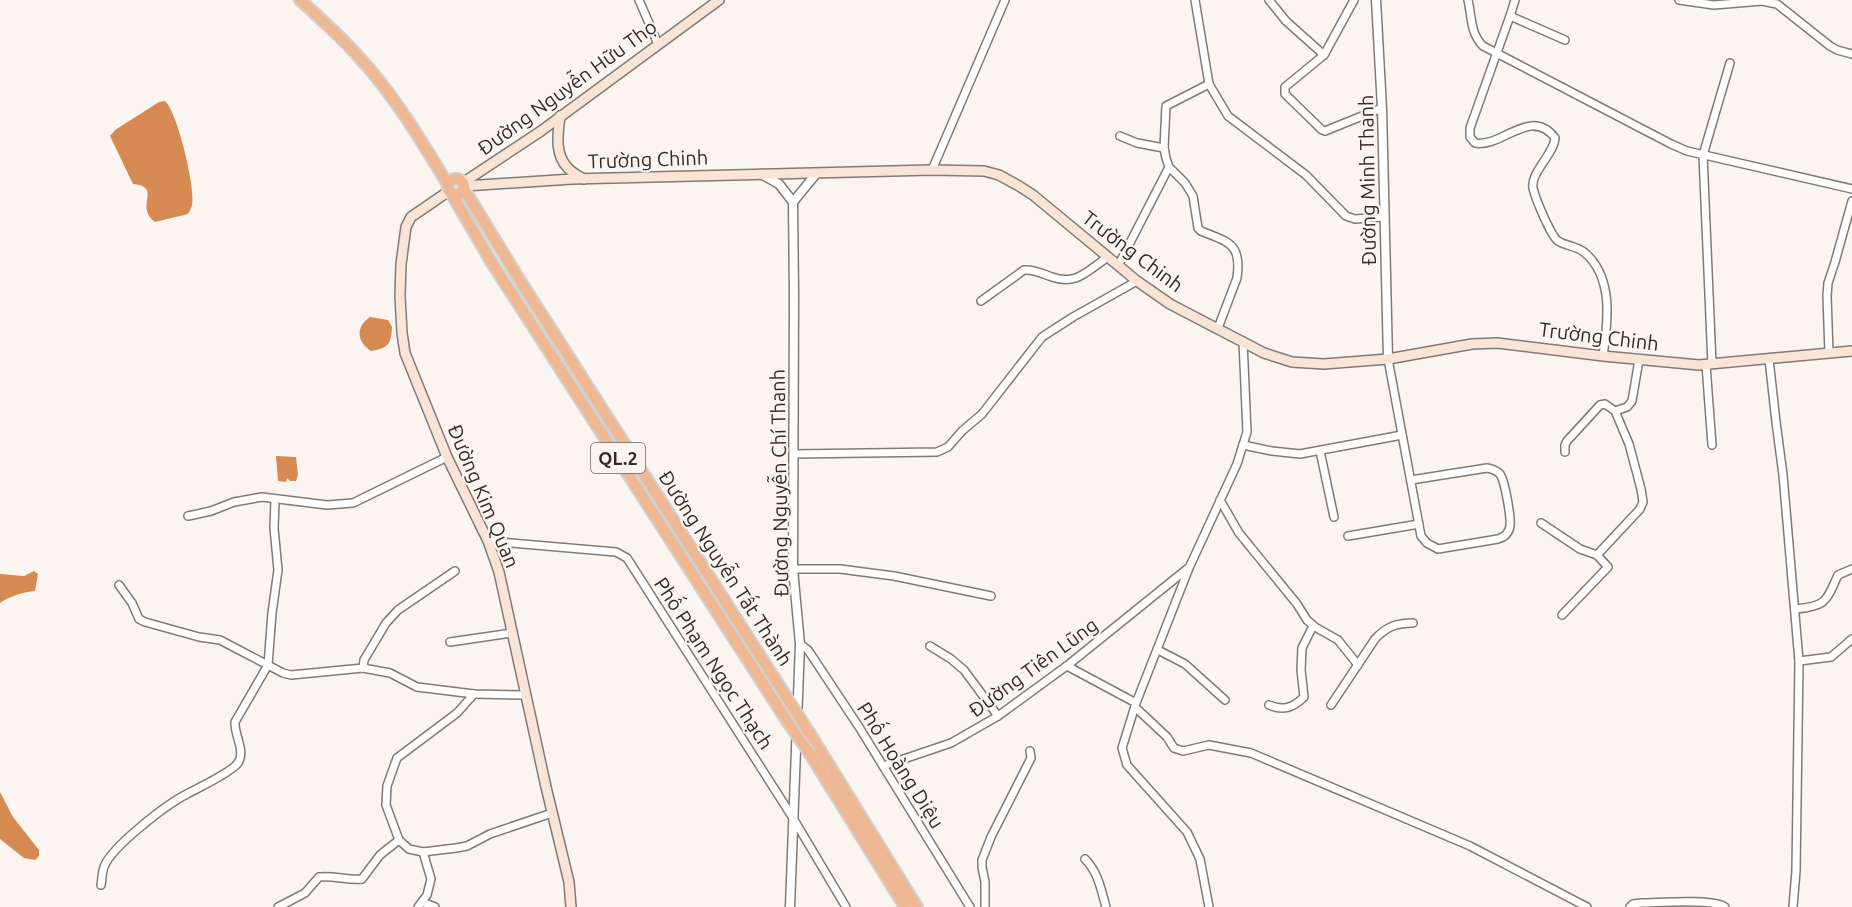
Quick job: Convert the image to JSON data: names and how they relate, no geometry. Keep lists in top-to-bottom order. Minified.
{"streets":{"highway":["QL.2","Đường Nguyễn Tất Thành"],"main road":["Đường Nguyễn Hữu Thọ","Trường Chinh","Đường Kim Quan"],"street":["Đường Minh Thanh","Đường Nguyễn Chí Thanh","Phố Phạm Ngọc Thạch","Đường Tiên Lũng","Phố Hoàng Diệu"]},"crossings":[["Đường Nguyễn Hữu Thọ","Trường Chinh"],["Đường Nguyễn Hữu Thọ","Đường Nguyễn Tất Thành"],["Trường Chinh","Đường Minh Thanh"],["Trường Chinh","Đường Nguyễn Tất Thành"],["QL.2","Đường Kim Quan"],["QL.2","Đường Nguyễn Tất Thành"],["Đường Nguyễn Chí Thanh","Phố Phạm Ngọc Thạch"],["Đường Nguyễn Chí Thanh","Phố Hoàng Diệu"],["Đường Kim Quan","Đường Nguyễn Tất Thành"],["Đường Kim Quan","Phố Phạm Ngọc Thạch"],["Đường Tiên Lũng","Phố Hoàng Diệu"]]}
